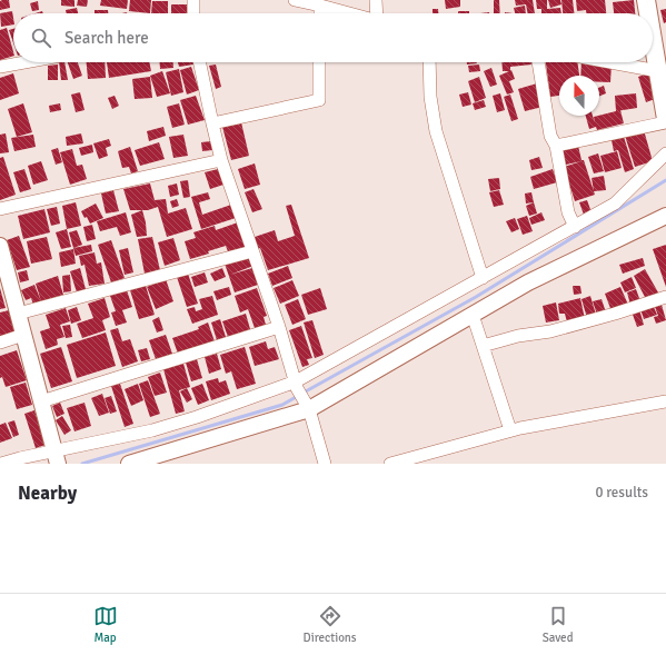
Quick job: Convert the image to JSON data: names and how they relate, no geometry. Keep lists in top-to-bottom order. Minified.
{"north":"top","page":{"search":"Search here","heading":["Nearby","0 results"],"nav":["Map","Directions","Saved"]}}
